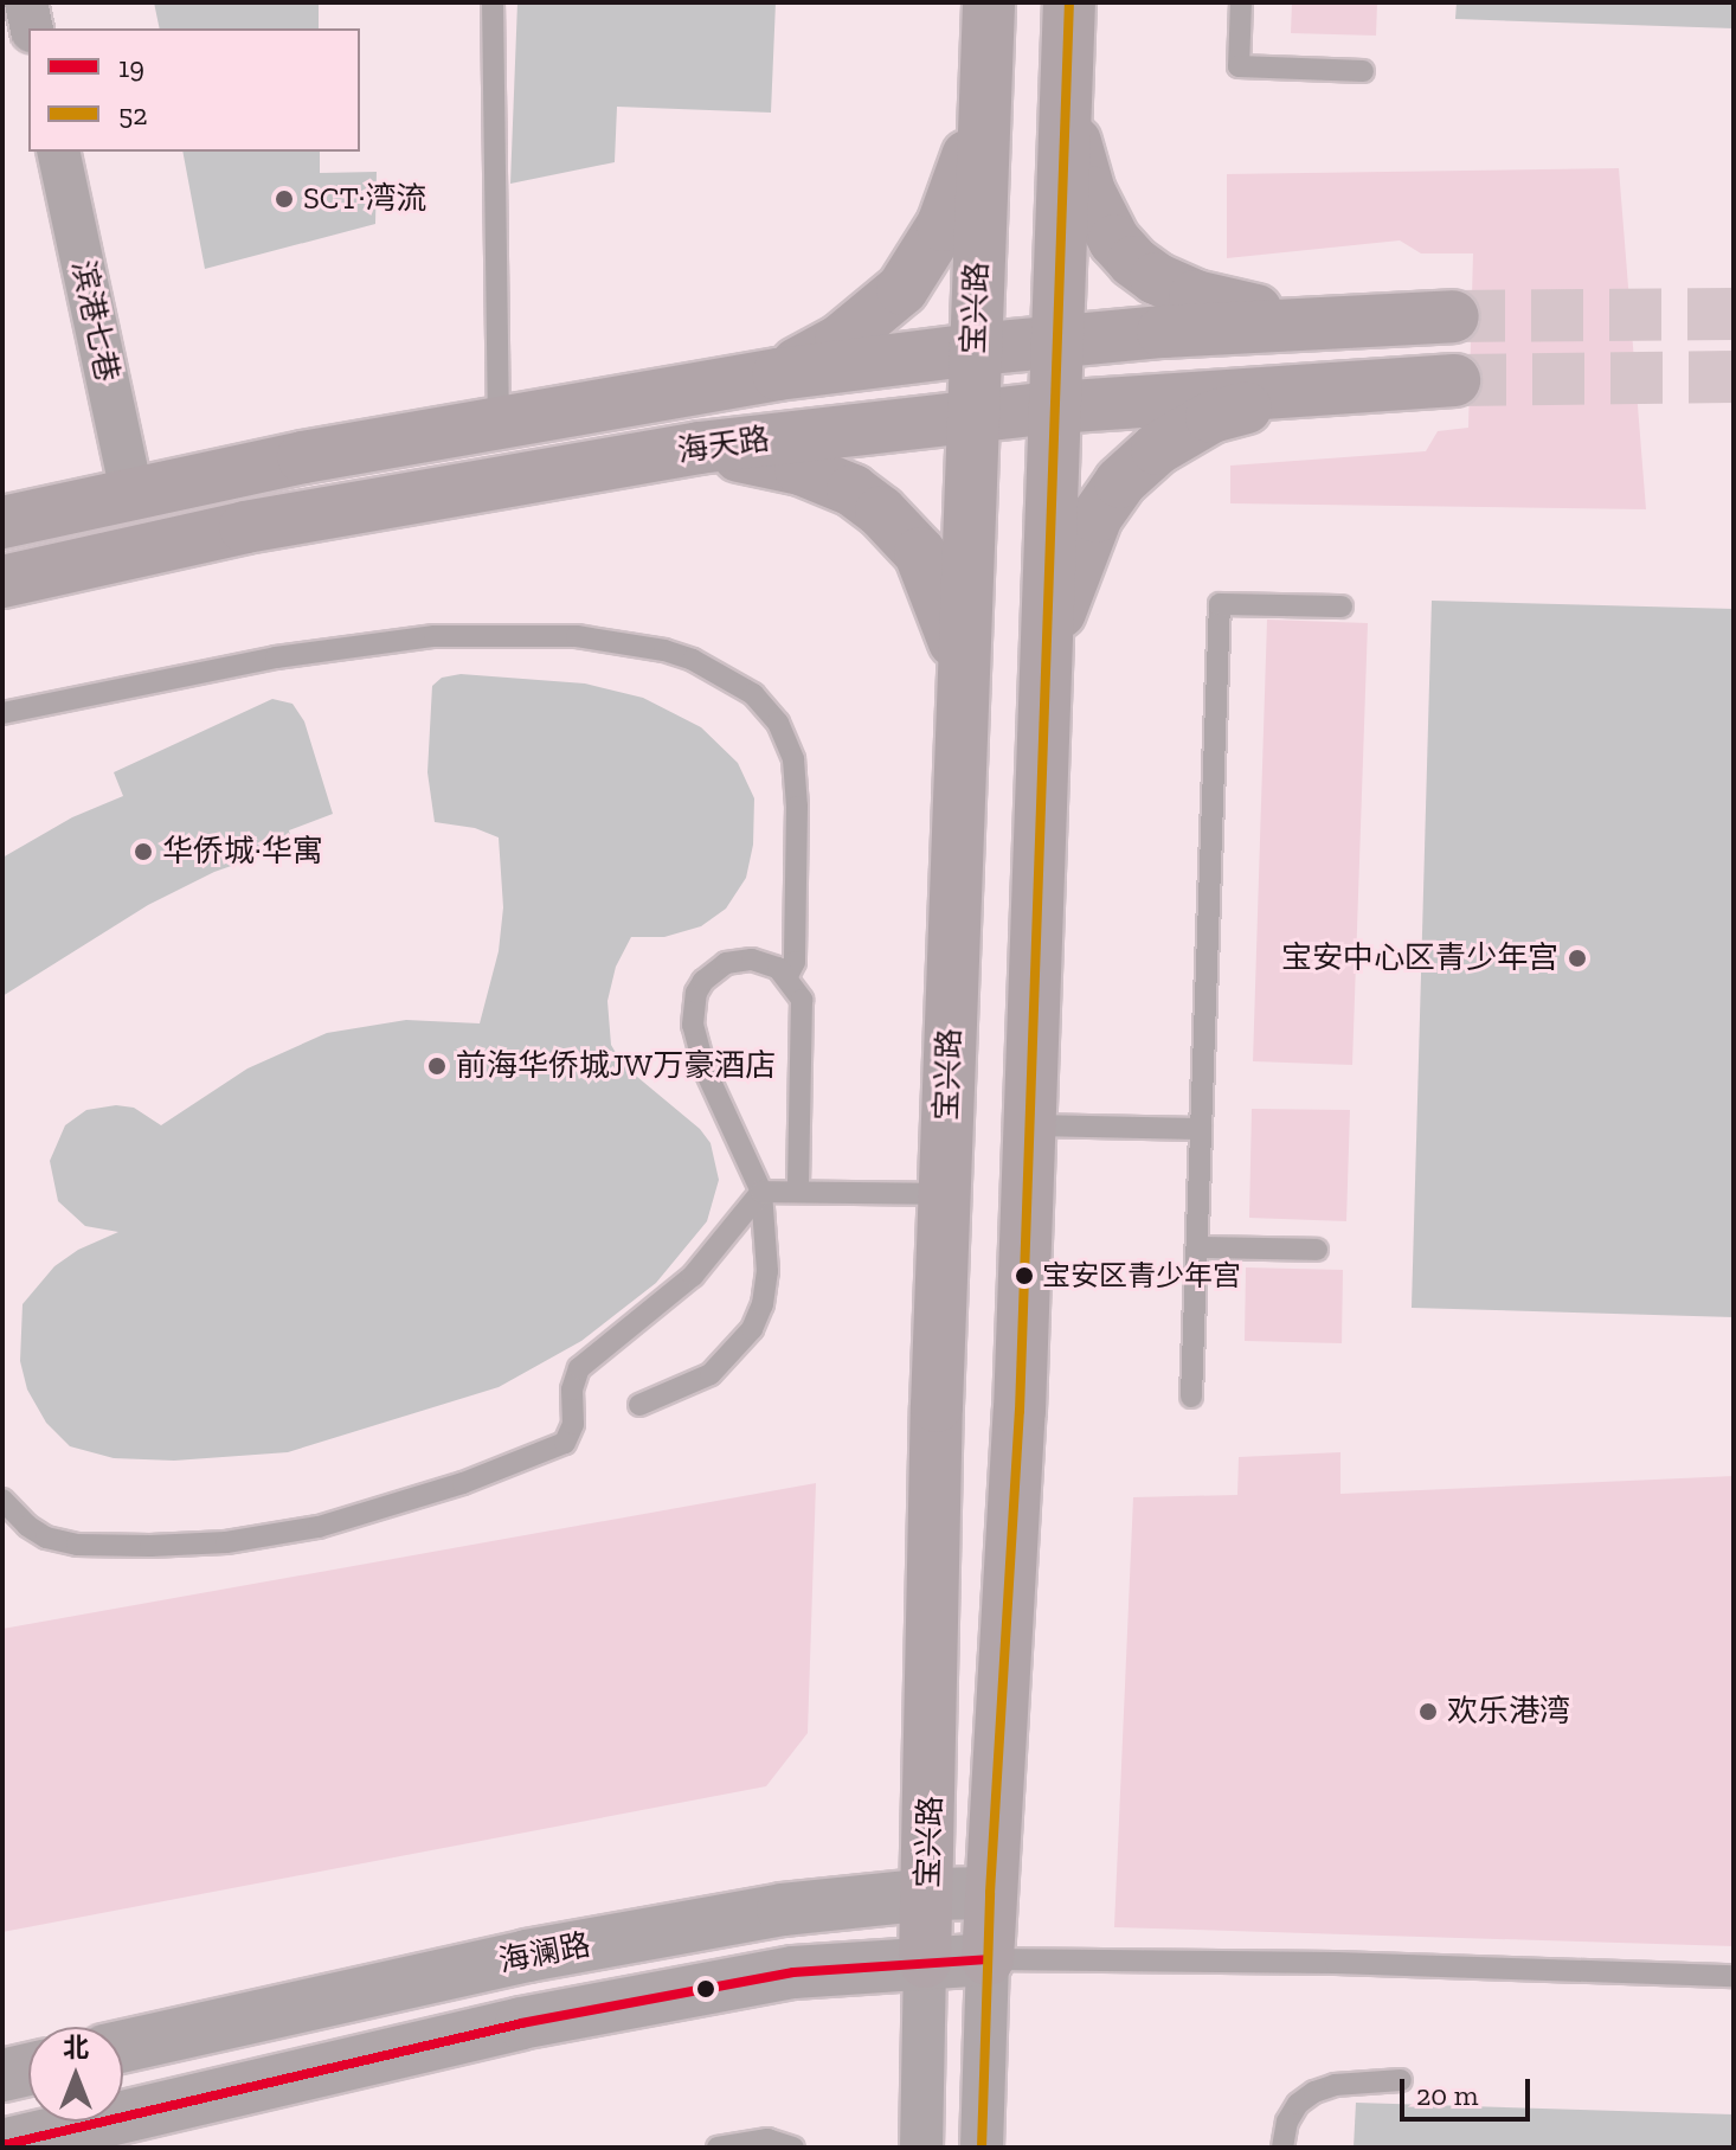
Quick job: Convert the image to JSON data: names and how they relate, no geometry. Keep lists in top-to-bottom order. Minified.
{"streets":{"main road":["宝兴路","海天路"],"street":["滨港七巷","海澜路"]},"crossings":[["宝兴路","海天路"],["宝兴路","海澜路"],["滨港七巷","海天路"]],"places":["SCT·湾流","华侨城·华寓","宝安中心区青少年宫","前海华侨城JW万豪酒店","宝安区青少年宫","欢乐港湾"],"lines":["transit line 52","transit line 19"],"legend":["19","52"],"scale_bar":"20 m","north":"top"}
